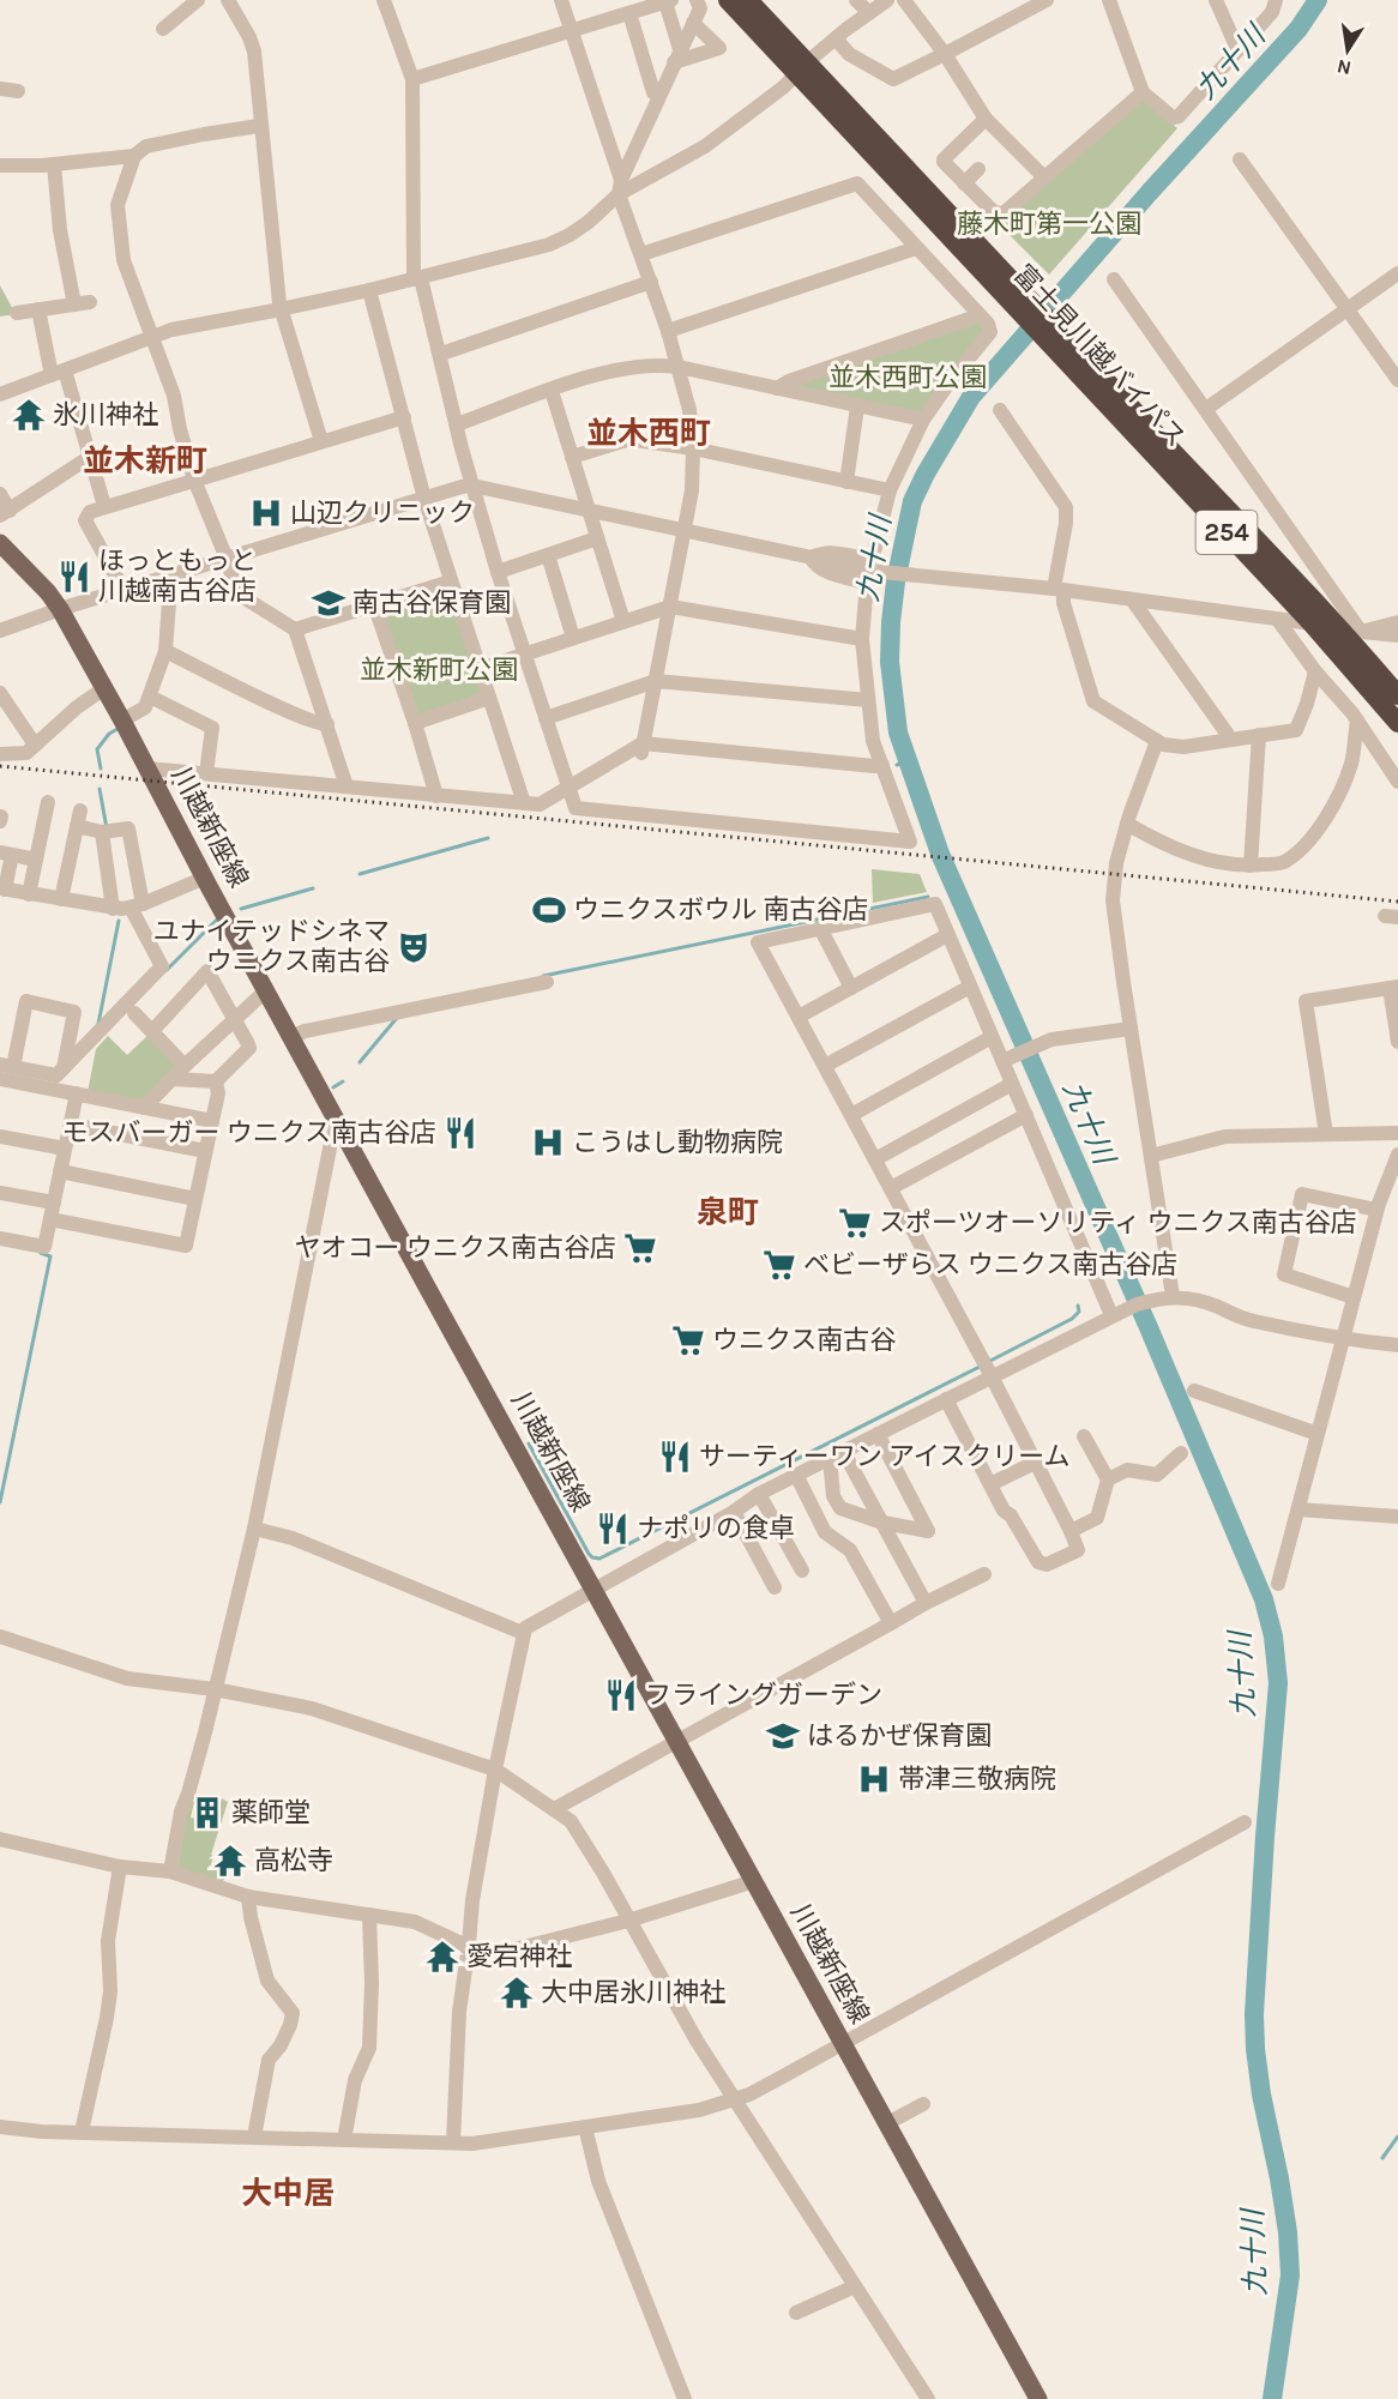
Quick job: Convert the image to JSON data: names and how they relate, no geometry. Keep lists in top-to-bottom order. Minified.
{"streets":{"highway":["富士見川越バイパス","254"],"main road":["川越新座線"]},"districts":["並木西町","並木新町","泉町","大中居"],"water":["九十川"],"parks":["藤木町第一公園","並木西町公園","並木新町公園"],"places":{"temple":["氷川神社","高松寺","愛宕神社","大中居氷川神社"],"hospital":["山辺クリニック","こうはし動物病院","帯津三敬病院"],"restaurant":["ほっともっと 川越南古谷店","モスバーガー ウニクス南古谷店","サーティーワン アイスクリーム","ナポリの食卓","フライングガーデン"],"school or university":["南古谷保育園","はるかぜ保育園"],"sports":["ウニクスボウル 南古谷店"],"theatre":["ユナイテッドシネマ ウニクス南古谷"],"supermarket":["スポーツオーソリティ ウニクス南古谷店","ヤオコー ウニクス南古谷店","ベビーザらス ウニクス南古谷店","ウニクス南古谷"],"building":["薬師堂"]},"north":"bottom"}
